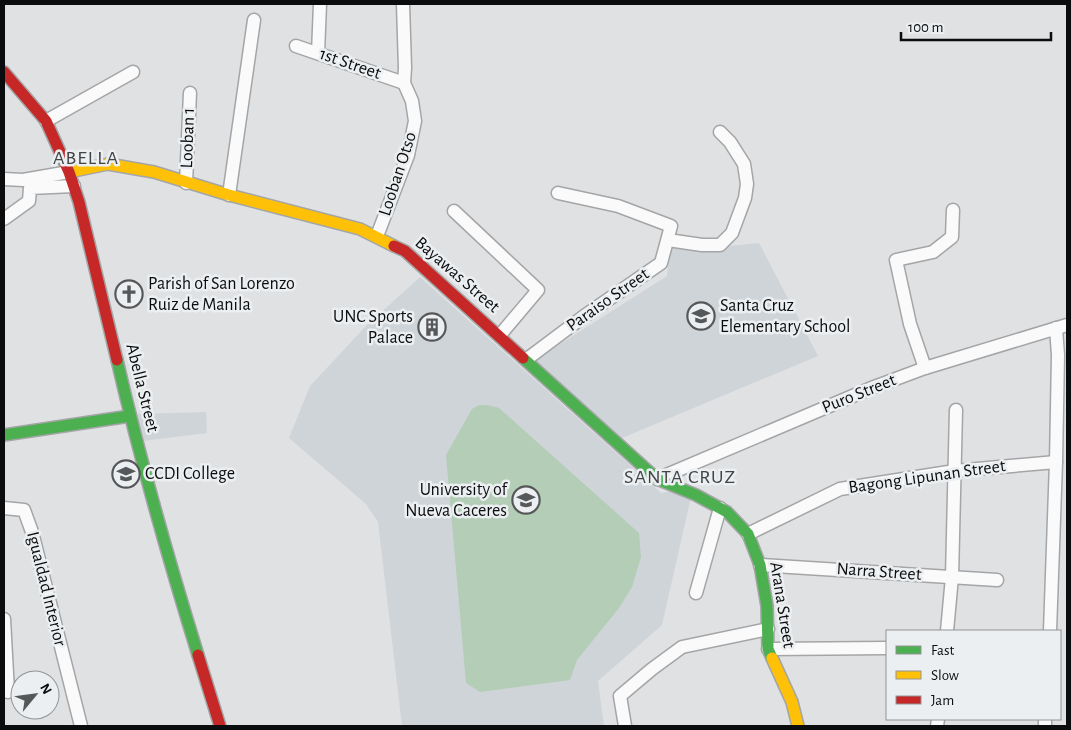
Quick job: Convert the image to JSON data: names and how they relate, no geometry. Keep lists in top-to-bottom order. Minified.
{"streets":{"street":["1st Street","Looban 1","Looban Otso","Bayawas Street","Paraiso Street","Abella Street","Puro Street","Bagong Lipunan Street","Narra Street","Igualdad Interior","Arana Street"]},"crossings":[["1st Street","Looban Otso"],["Looban 1","Bayawas Street"],["Looban Otso","Bayawas Street"],["Bayawas Street","Paraiso Street"],["Bayawas Street","Abella Street"],["Bayawas Street","Puro Street"],["Bayawas Street","Arana Street"],["Puro Street","Arana Street"],["Bagong Lipunan Street","Arana Street"],["Narra Street","Arana Street"]],"districts":["ABELLA","SANTA CRUZ"],"places":{"church":["Parish of San Lorenzo Ruiz de Manila"],"school or university":["Santa Cruz Elementary School","CCDI College","University of Nueva Caceres"],"building":["UNC Sports Palace"]},"legend":["Fast","Slow","Jam"],"scale_bar":"100 m","north":"top right"}
